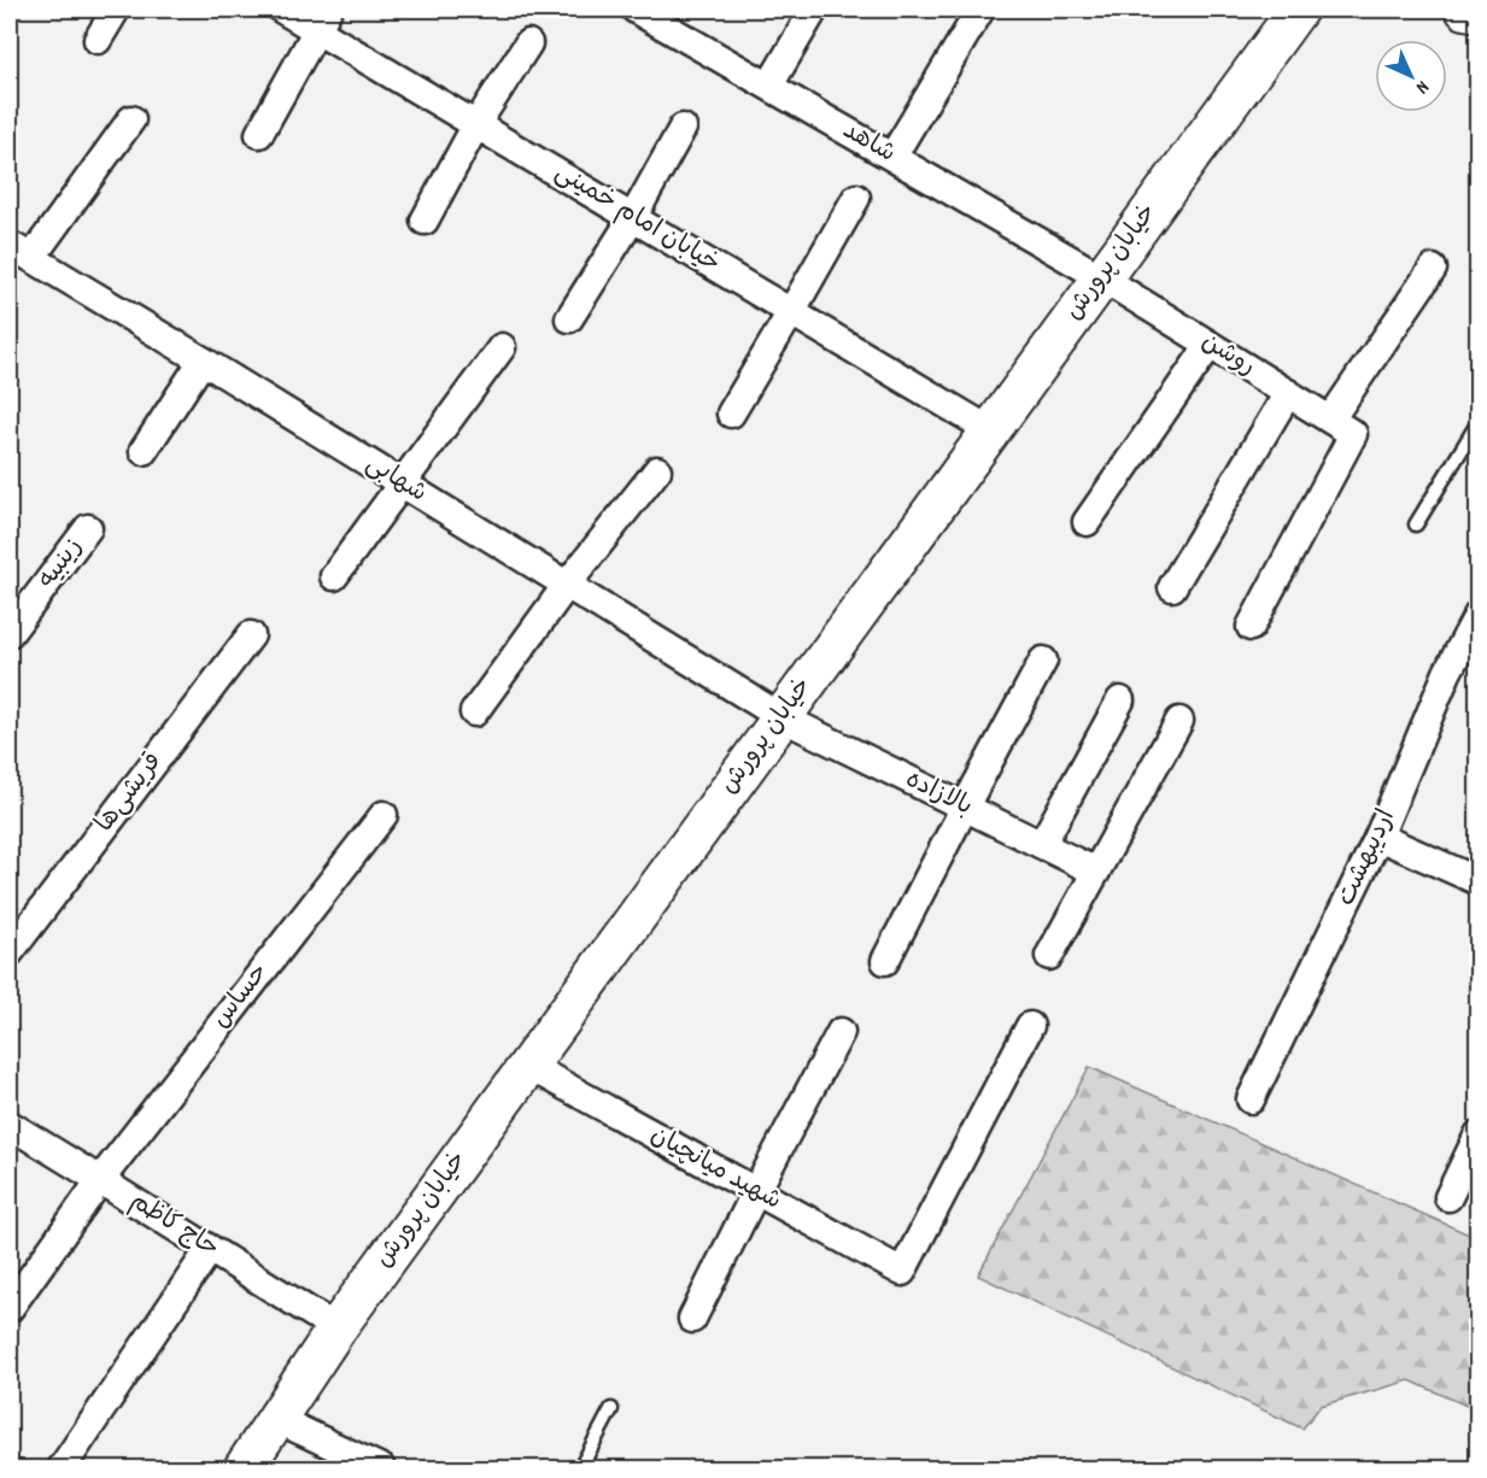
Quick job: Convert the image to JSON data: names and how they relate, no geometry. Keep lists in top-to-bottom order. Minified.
{"streets":{"main road":["خیابان پرورش"],"street":["شاهد","خیابان امام خمینی","روشن","شهابی","زینبیه","قریشی‌ها","بالازاده","اردیبهشت","حساس","شهید میانچیان","حاج کاظم"]},"crossings":[["شاهد","خیابان پرورش"],["شاهد","روشن"],["خیابان امام خمینی","خیابان پرورش"],["خیابان پرورش","روشن"],["خیابان پرورش","شهابی"],["خیابان پرورش","بالازاده"],["خیابان پرورش","شهید میانچیان"],["خیابان پرورش","حاج کاظم"],["شهابی","بالازاده"],["حساس","حاج کاظم"]],"north":"bottom right"}
